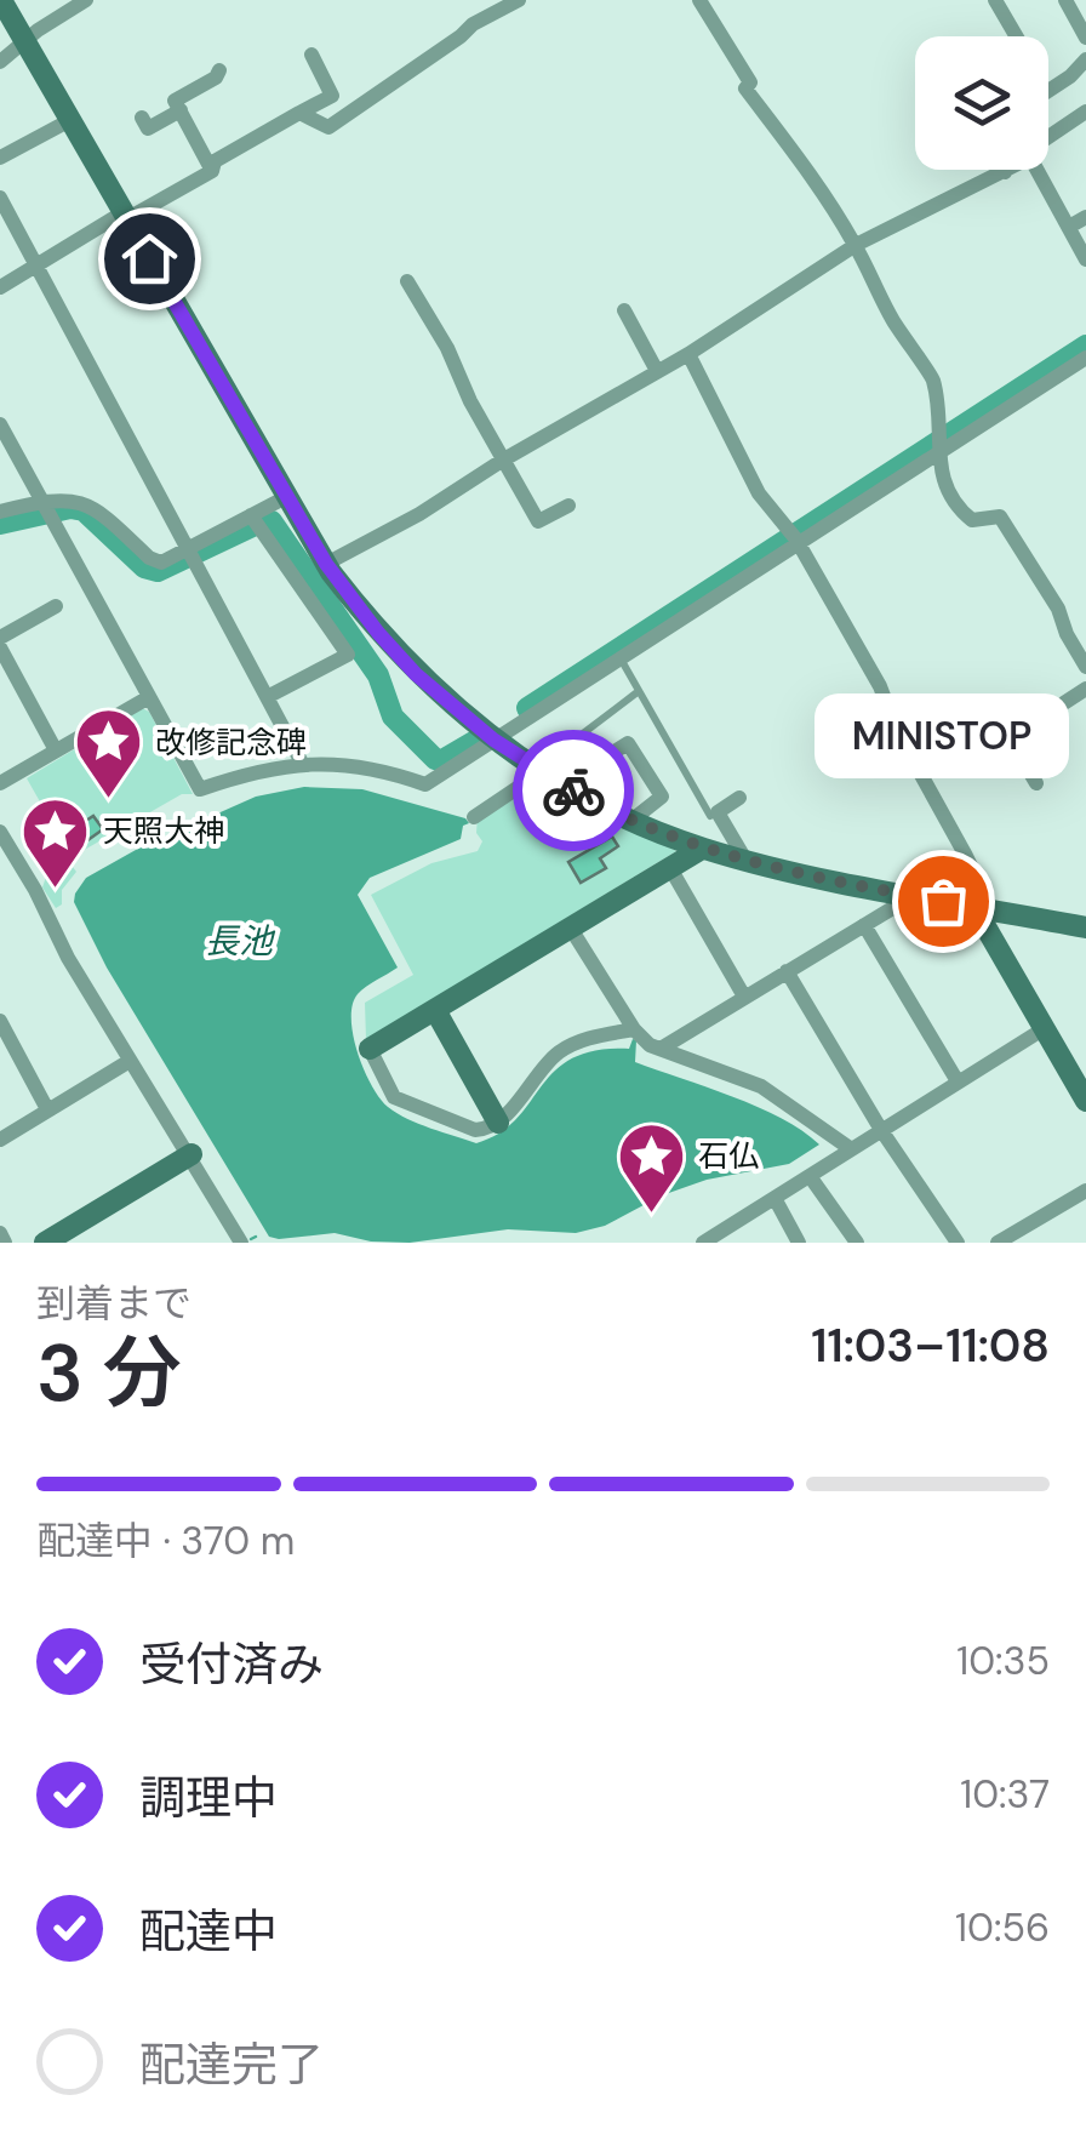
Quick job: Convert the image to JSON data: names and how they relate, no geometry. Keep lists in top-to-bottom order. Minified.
{"water":["長池"],"places":{"place":["改修記念碑","天照大神","石仏"],"other":["MINISTOP"]},"page":{"bubble":"MINISTOP","heading":["3 分","到着まで","11:03–11:08"],"bar":"配達中 · 370 m","list":[["受付済み","10:35"],["調理中","10:37"],["配達中","10:56"],"配達完了"]}}
